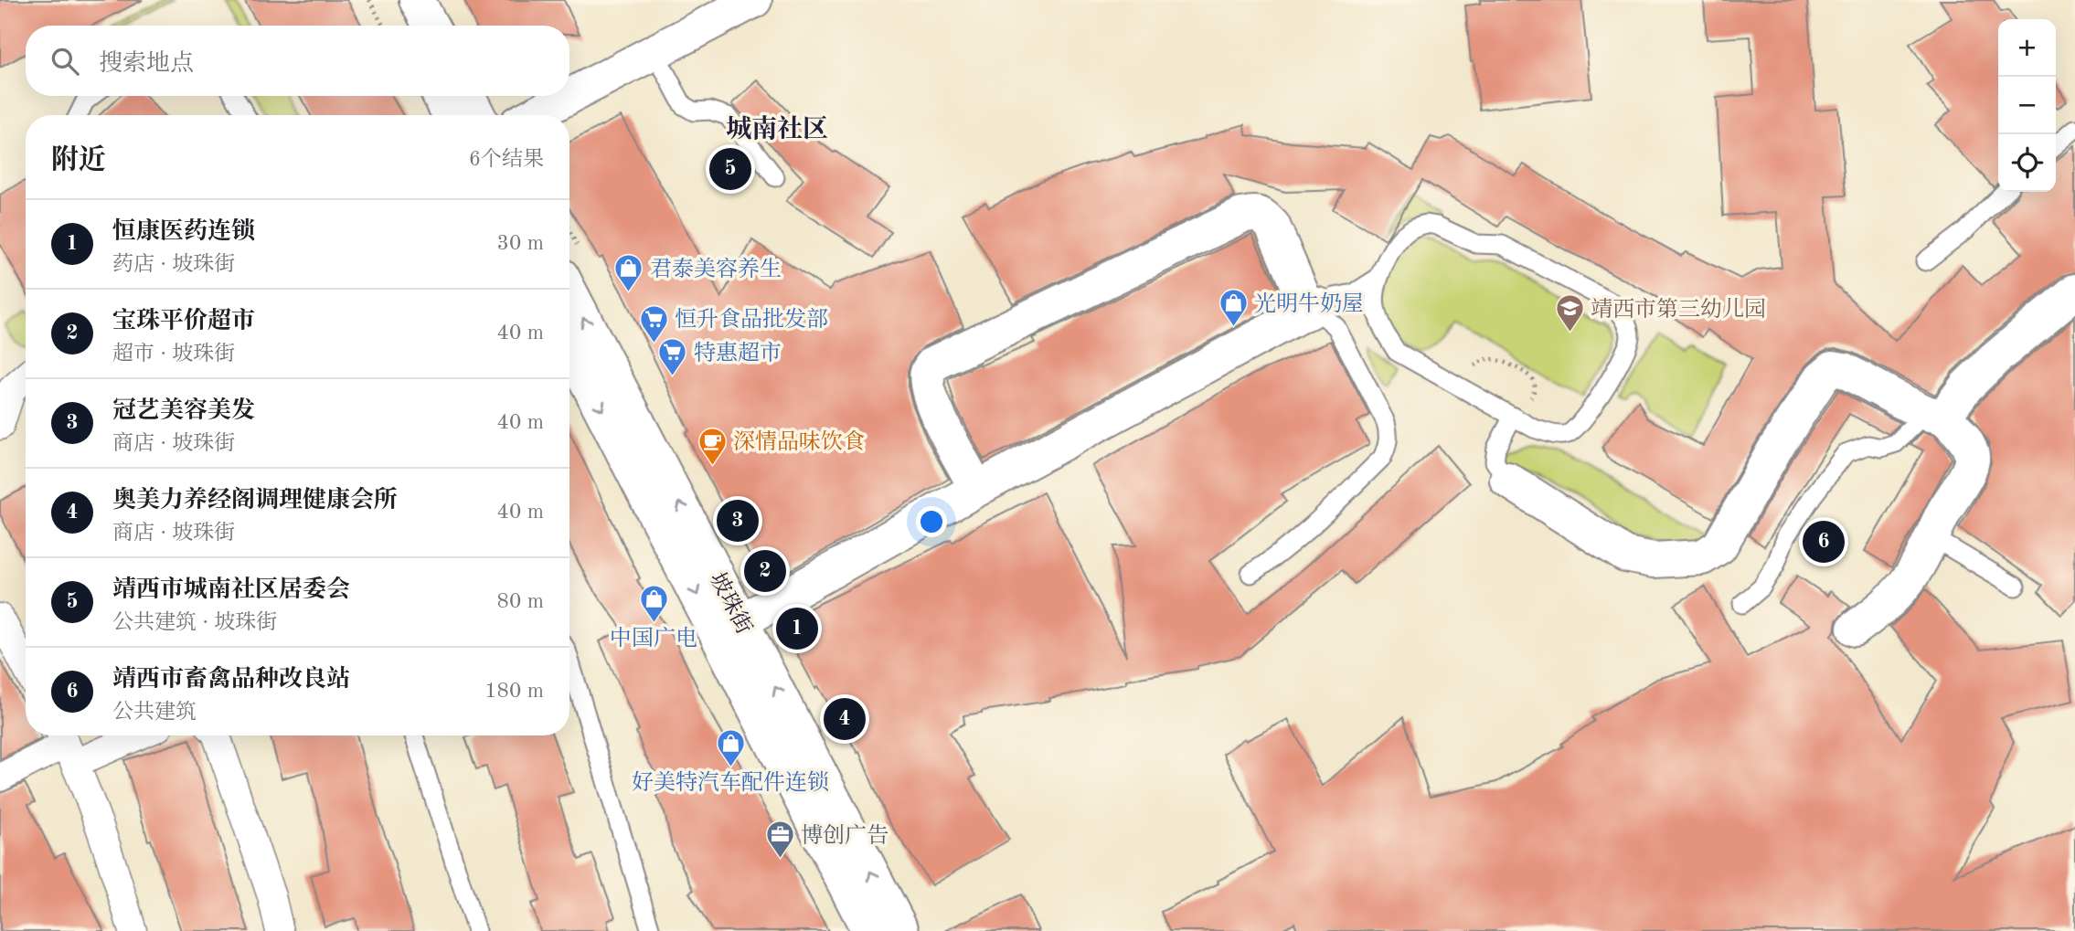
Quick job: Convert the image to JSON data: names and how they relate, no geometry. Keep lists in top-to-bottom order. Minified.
{"streets":{"street":["坡珠街"]},"districts":["城南社区"],"places":{"shop":["君泰美容养生","光明牛奶屋","中国广电","好美特汽车配件连锁"],"school or university":["靖西市第三幼儿园"],"supermarket":["恒升食品批发部","特惠超市"],"cafe":["深情品味饮食"],"office":["博创广告"]},"page":{"map_buttons":["+","−"],"search":"搜索地点","heading":["附近","6个结果"],"pins":["5","3","6","2","1","4"],"list":[{"mark":"1","name":"恒康医药连锁","note":"药店 · 坡珠街","value":"30 m"},{"mark":"2","name":"宝珠平价超市","note":"超市 · 坡珠街","value":"40 m"},{"mark":"3","name":"冠艺美容美发","note":"商店 · 坡珠街","value":"40 m"},{"mark":"4","name":"奥美力养经阁调理健康会所","note":"商店 · 坡珠街","value":"40 m"},{"mark":"5","name":"靖西市城南社区居委会","note":"公共建筑 · 坡珠街","value":"80 m"},{"mark":"6","name":"靖西市畜禽品种改良站","note":"公共建筑","value":"180 m"}]}}
